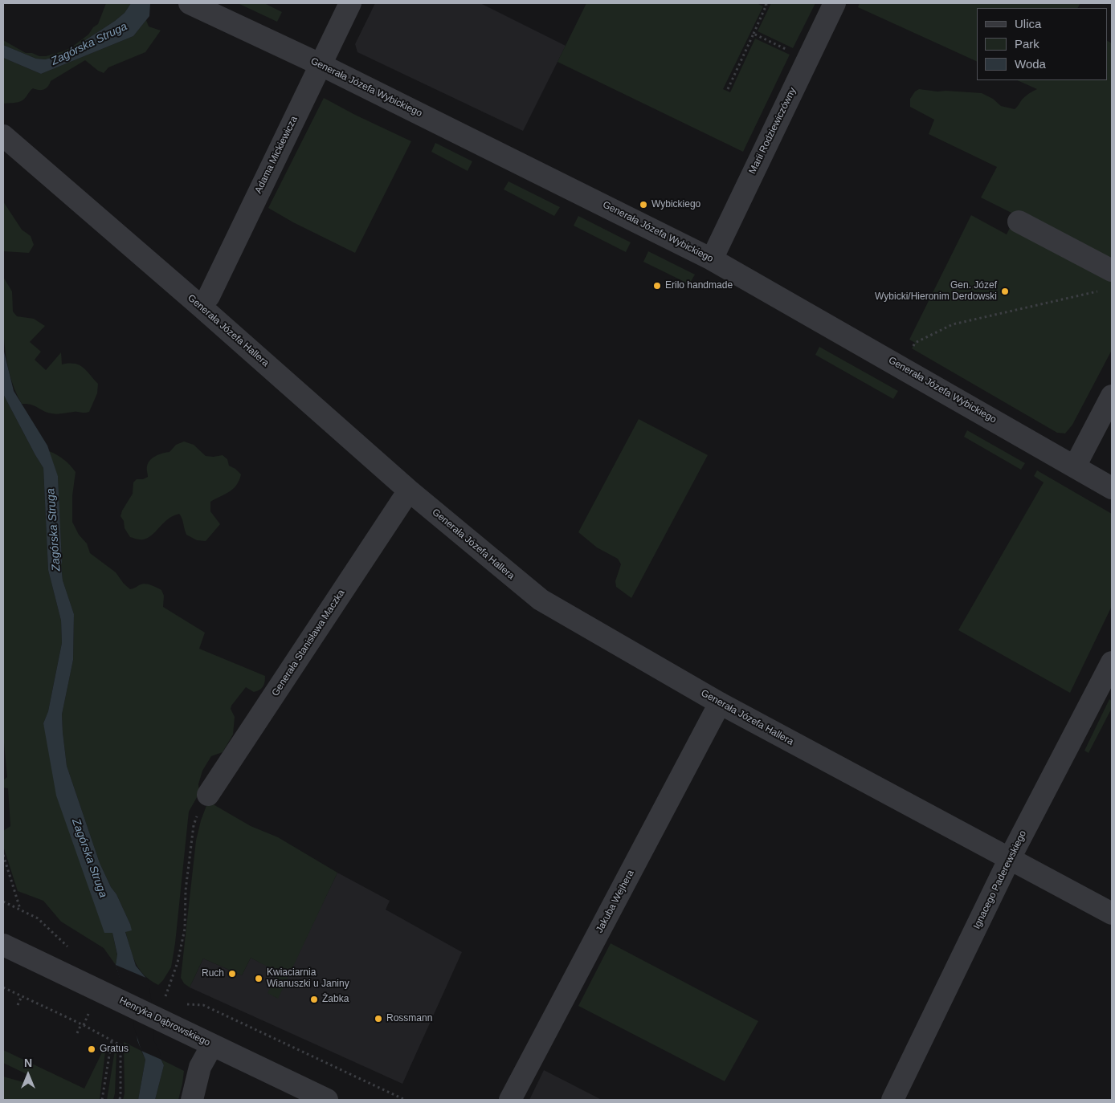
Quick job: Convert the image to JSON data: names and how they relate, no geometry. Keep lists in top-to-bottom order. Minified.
{"streets":{"street":["Generała Józefa Wybickiego","Marii Rodziewiczówny","Adama Mickiewicza","Generała Józefa Hallera","Generała Stanisława Maczka","Ignacego Paderewskiego","Jakuba Wejhera","Henryka Dąbrowskiego"]},"crossings":[["Generała Józefa Wybickiego","Marii Rodziewiczówny"],["Generała Józefa Wybickiego","Adama Mickiewicza"],["Adama Mickiewicza","Generała Józefa Hallera"],["Generała Józefa Hallera","Generała Stanisława Maczka"],["Generała Józefa Hallera","Ignacego Paderewskiego"],["Generała Józefa Hallera","Jakuba Wejhera"]],"water":["Zagórska Struga"],"places":["Wybickiego","Erilo handmade","Gen. Józef Wybicki/Hieronim Derdowski","Ruch","Kwiaciarnia Wianuszki u Janiny","Żabka","Rossmann","Gratus"],"legend":["Ulica","Park","Woda"],"north":"top"}
